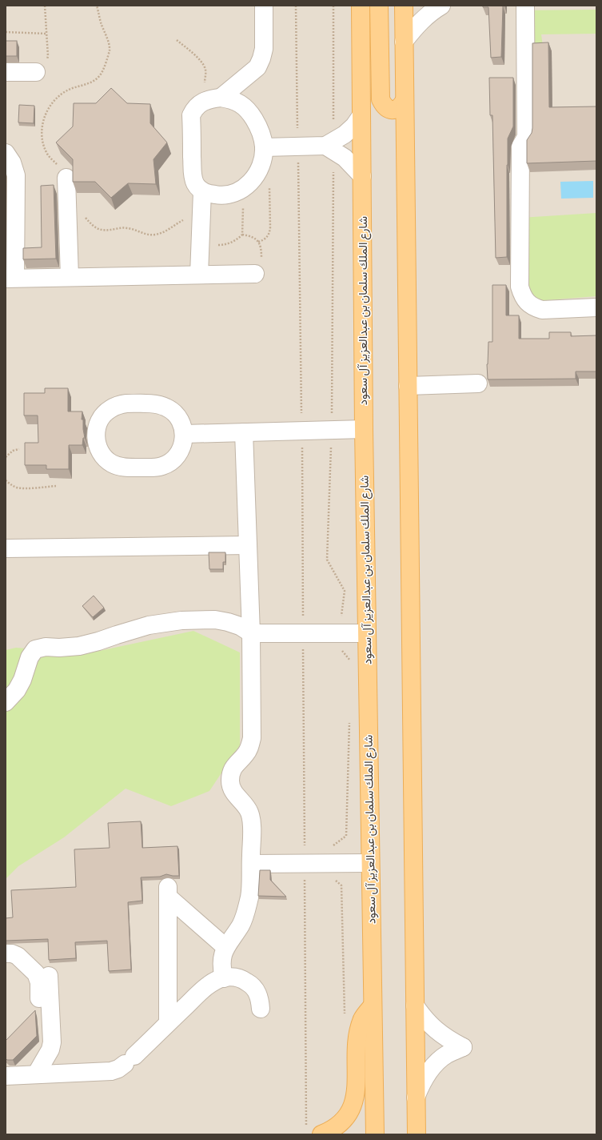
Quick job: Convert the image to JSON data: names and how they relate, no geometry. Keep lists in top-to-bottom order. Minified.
{"streets":{"main road":["شارع الملك سلمان بن عبدالعزيز آل سعود"]}}
